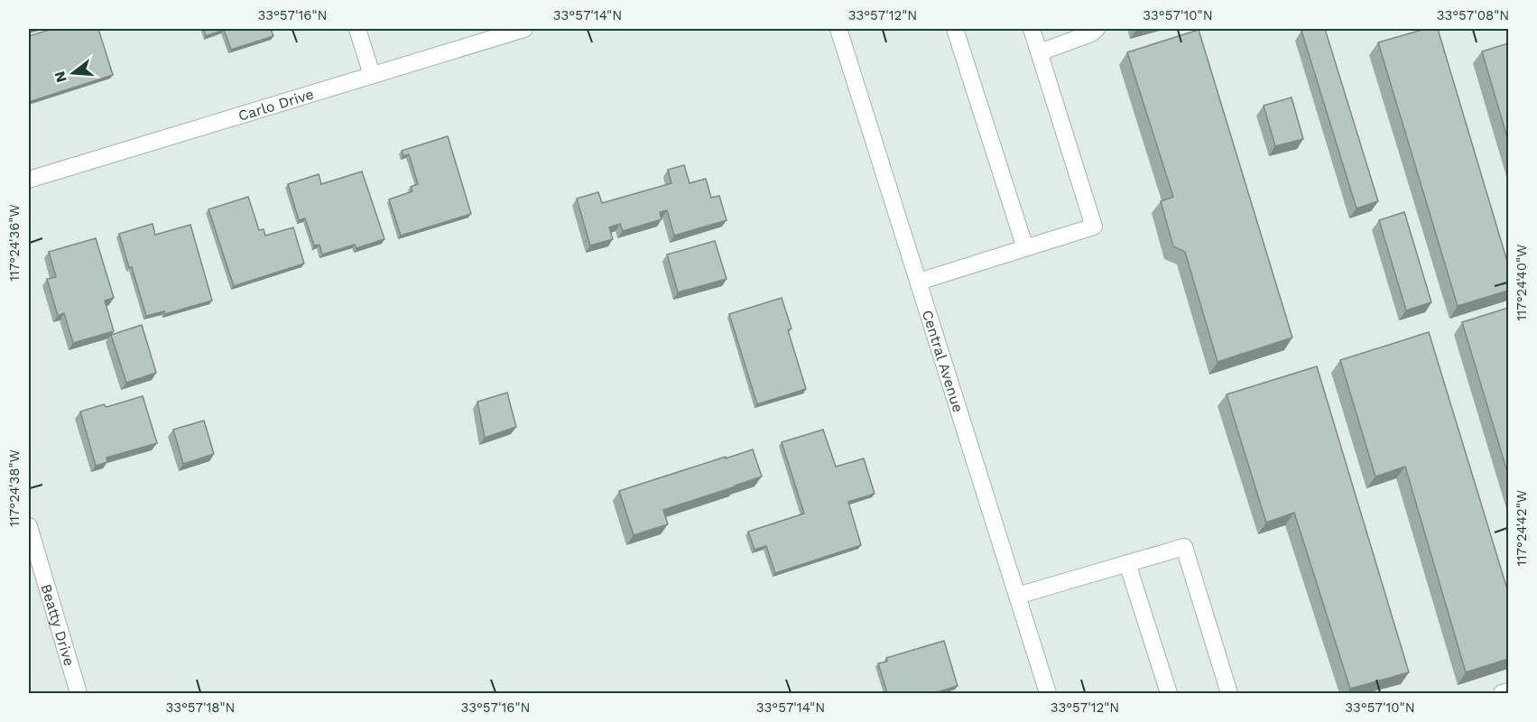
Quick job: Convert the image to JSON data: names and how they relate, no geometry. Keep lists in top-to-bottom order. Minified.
{"streets":{"street":["Carlo Drive","Central Avenue","Beatty Drive"]},"north":"left","coordinates":["33°57'16\"N","33°57'14\"N","33°57'12\"N","33°57'10\"N","33°57'08\"N","117°24'36\"W","117°24'40\"W","117°24'38\"W","117°24'42\"W","33°57'18\"N"]}
